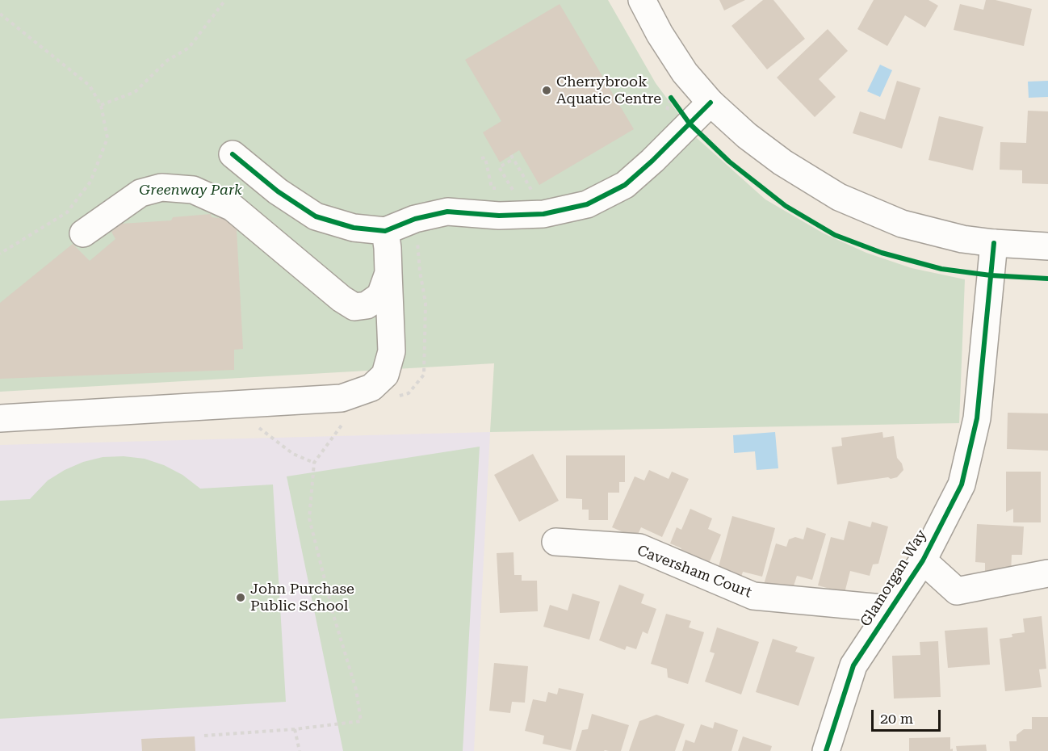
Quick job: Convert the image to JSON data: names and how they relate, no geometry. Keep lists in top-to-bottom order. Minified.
{"streets":{"street":["Caversham Court","Glamorgan Way"]},"crossings":[["Caversham Court","Glamorgan Way"]],"parks":["Greenway Park"],"places":["Cherrybrook Aquatic Centre","John Purchase Public School"],"scale_bar":"20 m"}
